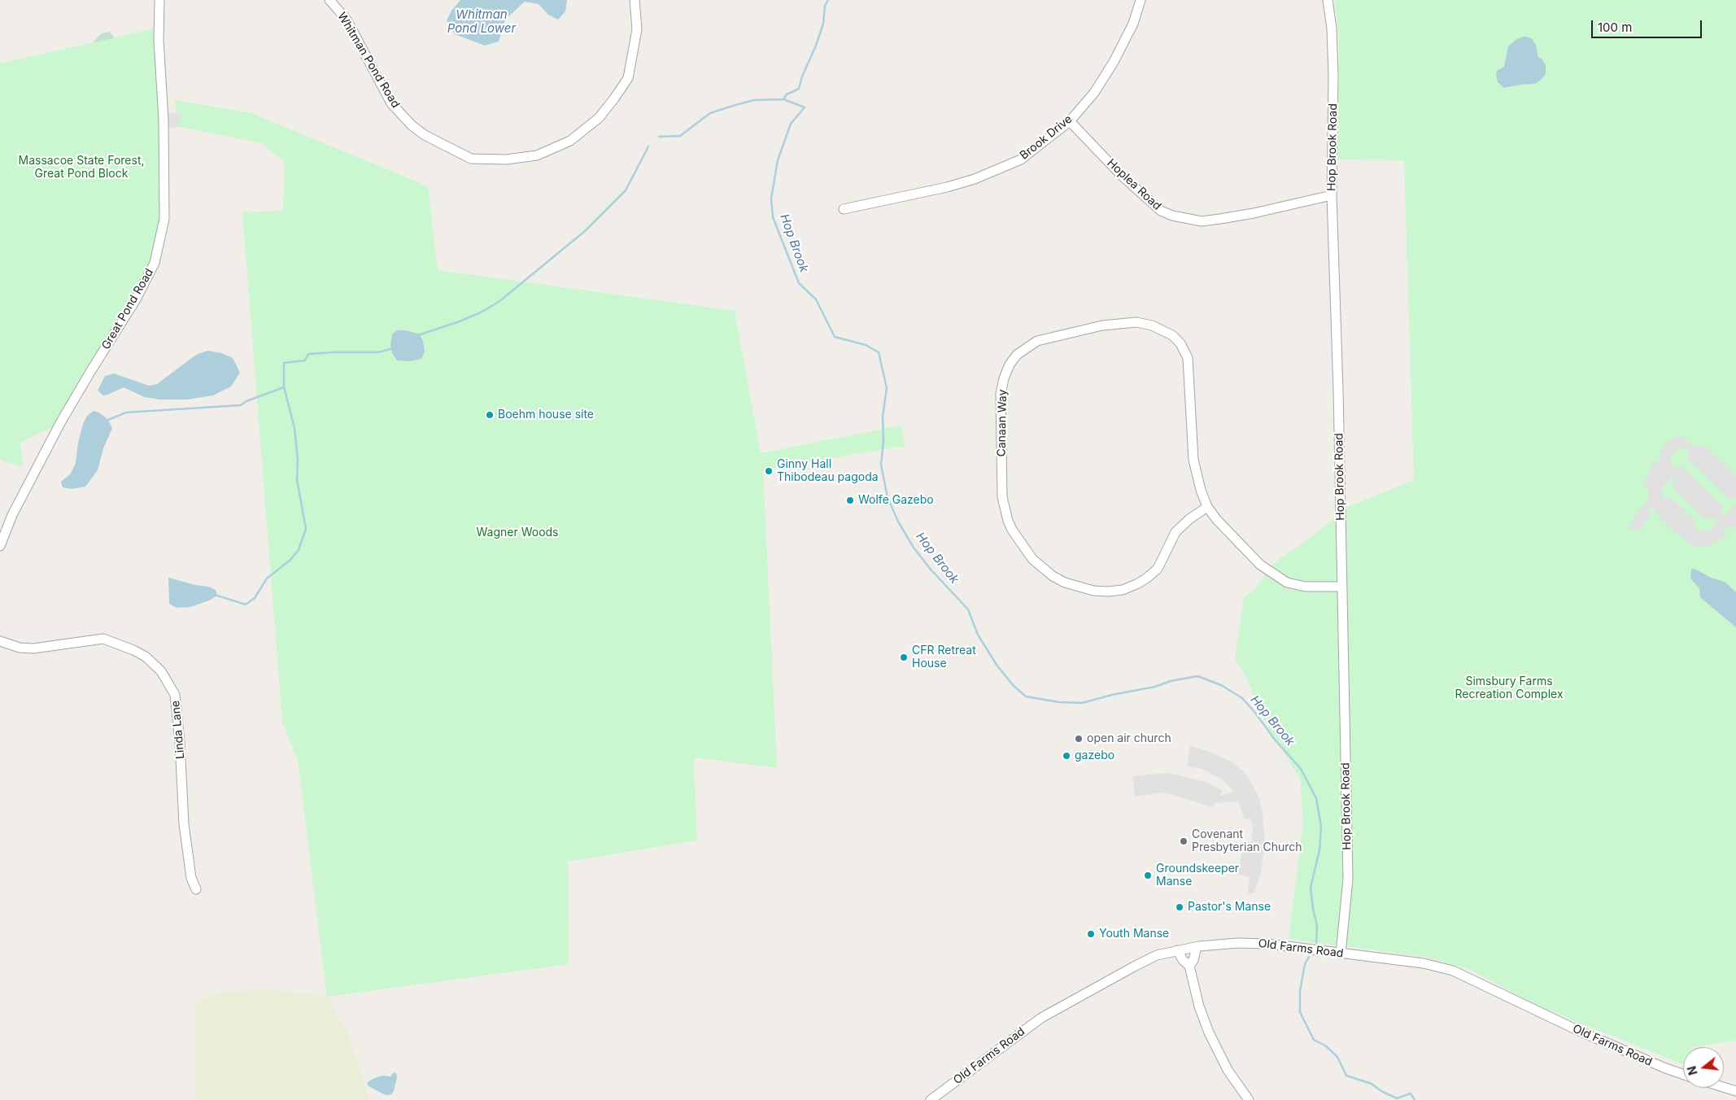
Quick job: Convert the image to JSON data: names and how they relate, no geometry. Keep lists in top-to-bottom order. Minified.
{"streets":{"street":["Whitman Pond Road","Brook Drive","Hop Brook Road","Hoplea Road","Great Pond Road","Canaan Way","Linda Lane","Old Farms Road"]},"crossings":[["Brook Drive","Hoplea Road"],["Hop Brook Road","Hoplea Road"],["Hop Brook Road","Canaan Way"],["Hop Brook Road","Old Farms Road"]],"water":["Whitman Pond Lower","Hop Brook"],"parks":["Massacoe State Forest, Great Pond Block","Wagner Woods","Simsbury Farms Recreation Complex"],"places":["Boehm house site","Ginny Hall Thibodeau pagoda","Wolfe Gazebo","CFR Retreat House","open air church","gazebo","Covenant Presbyterian Church","Groundskeeper Manse","Pastor's Manse","Youth Manse"],"scale_bar":"100 m","north":"left"}
